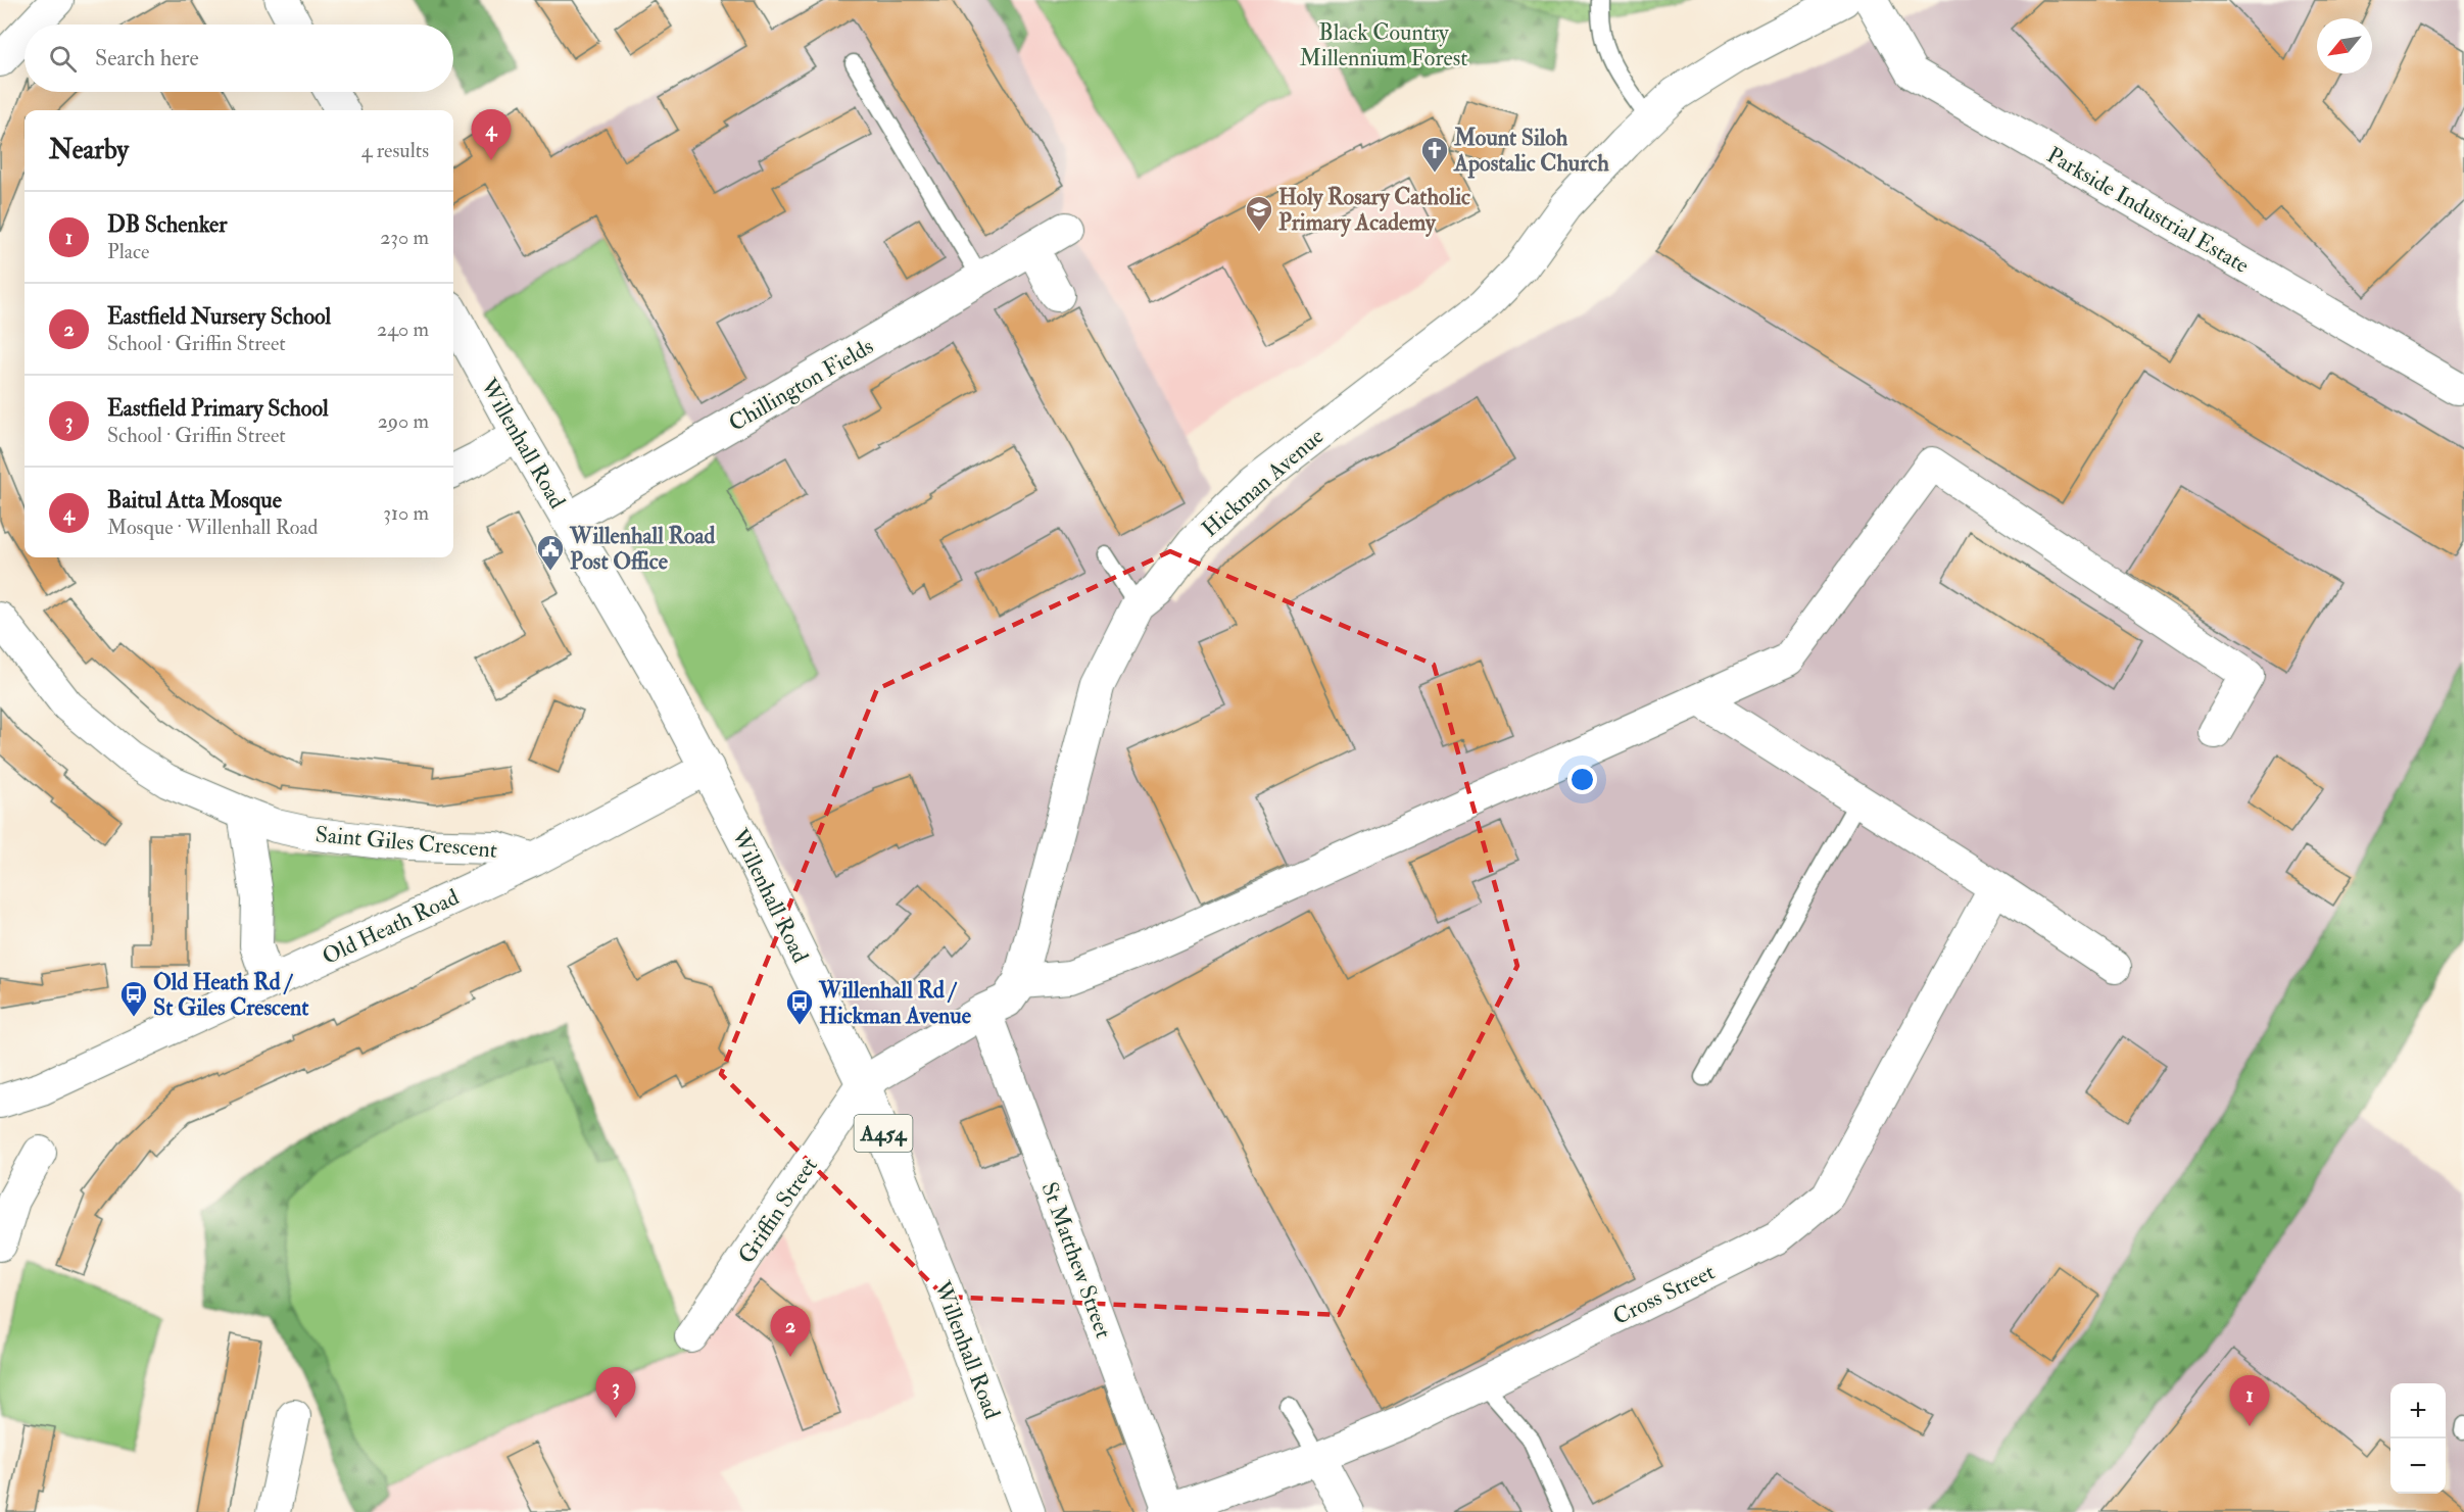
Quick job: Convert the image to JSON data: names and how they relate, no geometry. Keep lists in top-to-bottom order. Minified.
{"streets":{"main road":["Willenhall Road","Hickman Avenue","A454"],"street":["Parkside Industrial Estate","Chillington Fields","Saint Giles Crescent","Old Heath Road","Griffin Street","St Matthew Street","Cross Street"]},"crossings":[["Chillington Fields","Willenhall Road"],["Willenhall Road","Hickman Avenue"],["Willenhall Road","Old Heath Road"],["Willenhall Road","Griffin Street"],["Hickman Avenue","Griffin Street"],["Hickman Avenue","St Matthew Street"],["Saint Giles Crescent","Old Heath Road"],["St Matthew Street","Cross Street"]],"parks":["Black Country Millennium Forest"],"places":{"church":["Mount Siloh Apostalic Church"],"school or university":["Holy Rosary Catholic Primary Academy"],"public building":["Willenhall Road Post Office"],"bus stop":["Old Heath Rd / St Giles Crescent","Willenhall Rd / Hickman Avenue"]},"north":"bottom left","page":{"search":"Search here","pins":["4","2","3","1"],"heading":["Nearby","4 results"],"list":[{"mark":"1","name":"DB Schenker","note":"Place","value":"230 m"},{"mark":"2","name":"Eastfield Nursery School","note":"School · Griffin Street","value":"240 m"},{"mark":"3","name":"Eastfield Primary School","note":"School · Griffin Street","value":"290 m"},{"mark":"4","name":"Baitul Atta Mosque","note":"Mosque · Willenhall Road","value":"310 m"}],"map_buttons":["+","−"]}}
